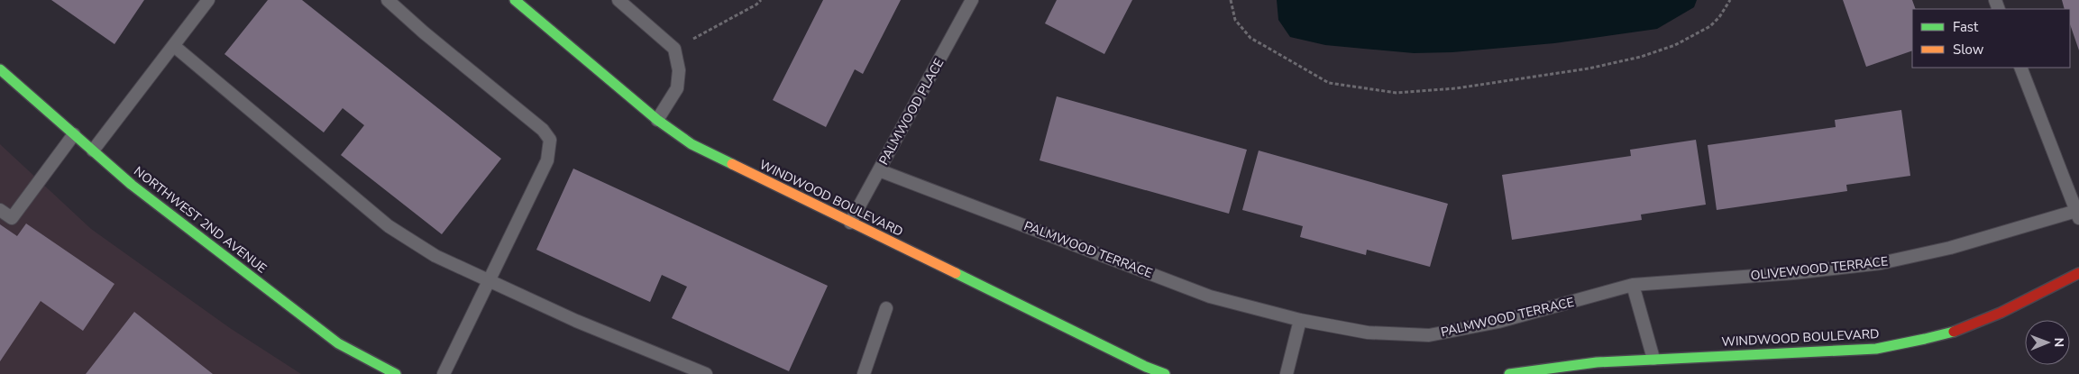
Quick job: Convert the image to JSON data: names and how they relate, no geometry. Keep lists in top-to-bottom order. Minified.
{"streets":{"street":["WINDWOOD BOULEVARD","NORTHWEST 2ND AVENUE"],"lane":["PALMWOOD PLACE","PALMWOOD TERRACE","OLIVEWOOD TERRACE"]},"crossings":[["PALMWOOD PLACE","WINDWOOD BOULEVARD"],["PALMWOOD PLACE","PALMWOOD TERRACE"],["PALMWOOD TERRACE","OLIVEWOOD TERRACE"]],"legend":["Fast","Slow"],"north":"right"}
